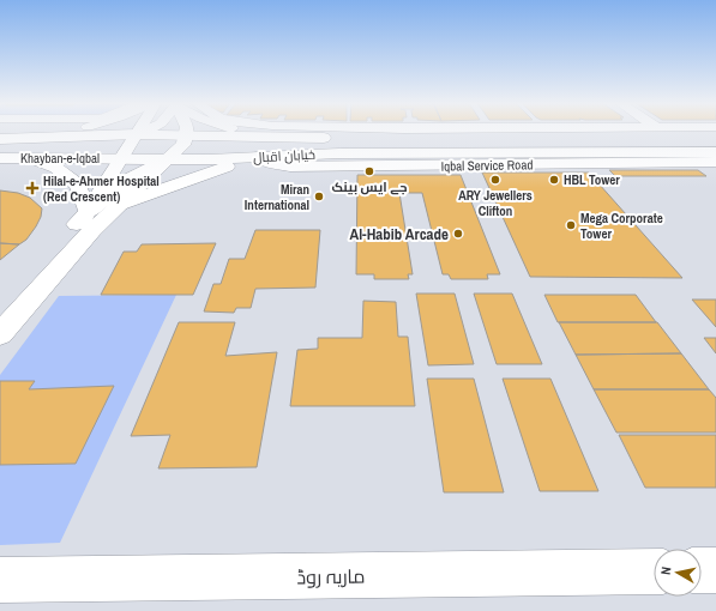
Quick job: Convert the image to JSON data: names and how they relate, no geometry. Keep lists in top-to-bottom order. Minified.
{"streets":{"main road":["خیابان اقبال","Khayban-e-Iqbal","Iqbal Service Road","ماریہ روڈ"]},"crossings":[["خیابان اقبال","Khayban-e-Iqbal"],["خیابان اقبال","Iqbal Service Road"]],"places":{"other":["جے ایس بینک","ARY Jewellers Clifton","HBL Tower","Miran International","Mega Corporate Tower","Al-Habib Arcade"],"health":["Hilal-e-Ahmer Hospital (Red Crescent)"]},"north":"left"}
